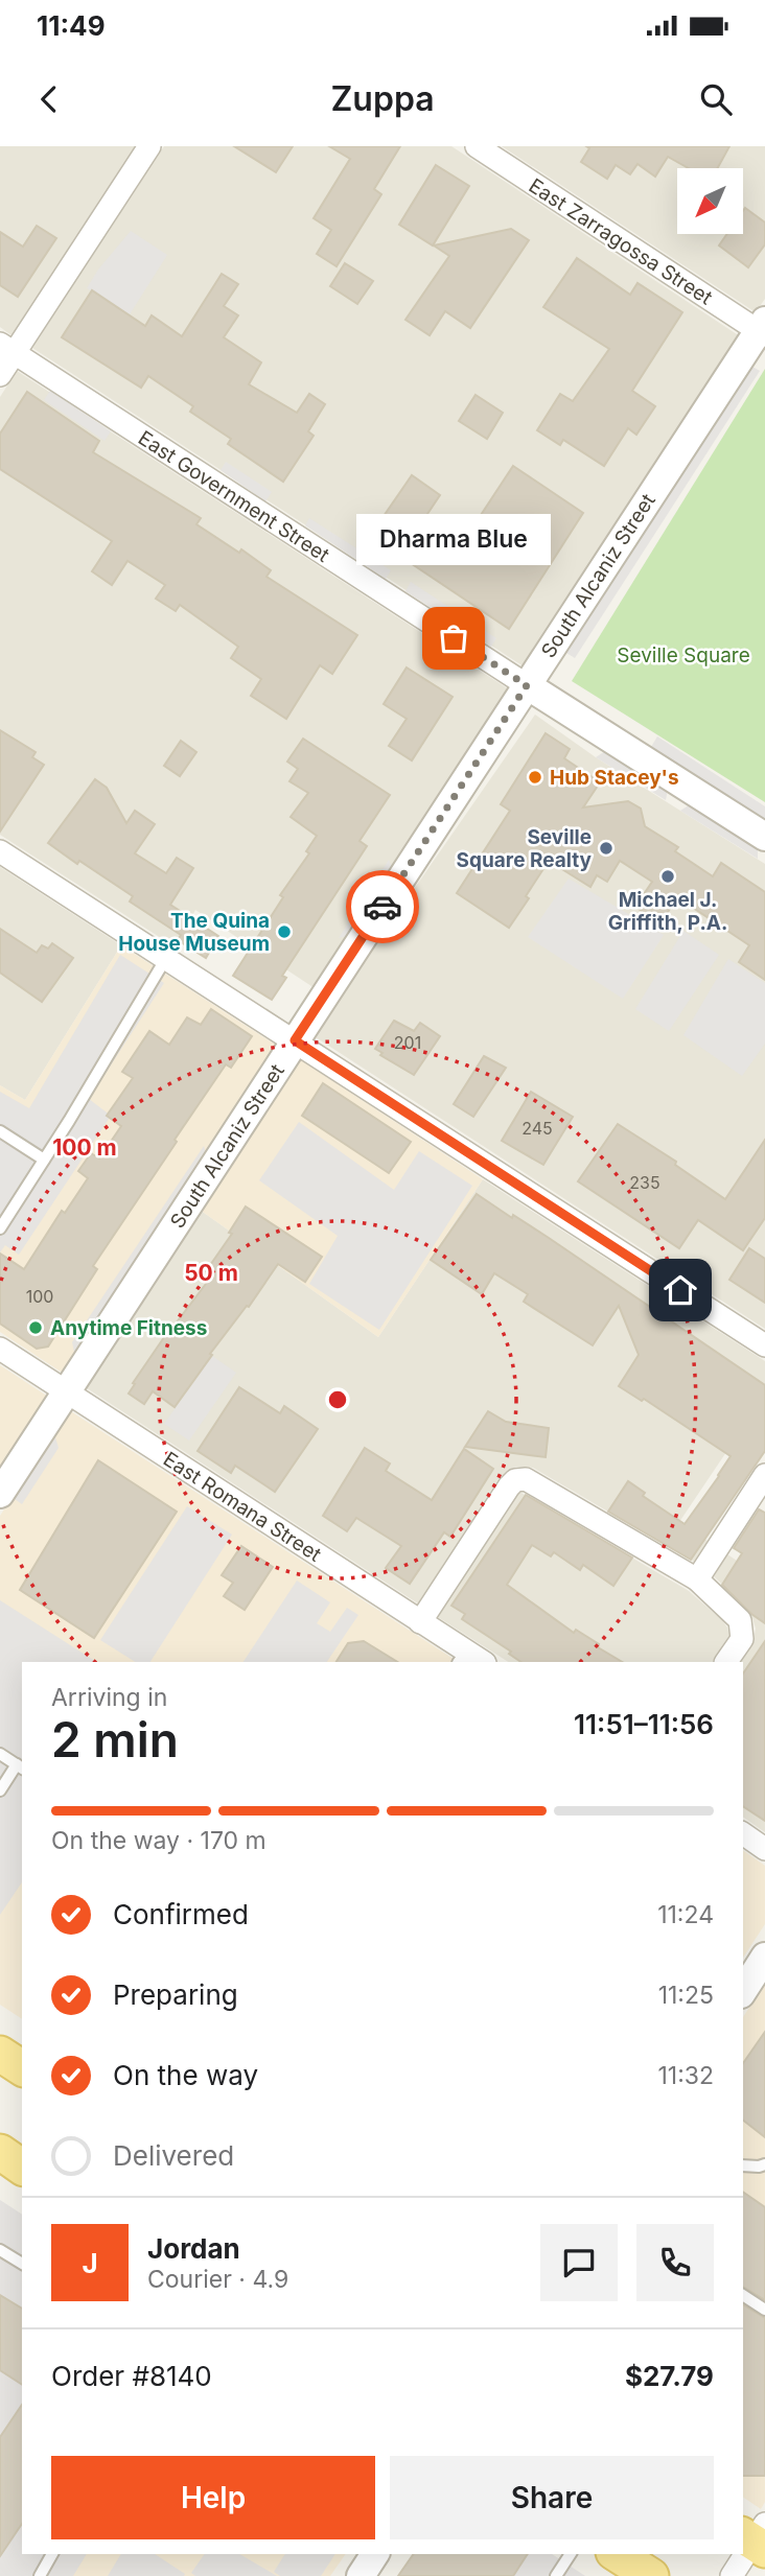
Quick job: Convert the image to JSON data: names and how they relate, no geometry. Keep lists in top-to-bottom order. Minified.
{"streets":{"street":["East Zarragossa Street","East Government Street","South Alcaniz Street","East Romana Street"]},"crossings":[["East Zarragossa Street","South Alcaniz Street"],["East Government Street","South Alcaniz Street"],["South Alcaniz Street","East Romana Street"]],"parks":["Seville Square"],"places":["Dharma Blue","Hub Stacey's","Seville Square Realty","Michael J. Griffith, P.A.","The Quina House Museum","Anytime Fitness"],"house_numbers":["201","245","235","100"],"north":"bottom left","page":{"status":"11:49","header":"Zuppa","bubble":"Dharma Blue","heading":["2 min","Arriving in","11:51–11:56"],"panel":["Jordan","Courier · 4.9","Order #8140","$27.79"],"bar":"On the way · 170 m","list":[["Confirmed","11:24"],["Preparing","11:25"],["On the way","11:32"],"Delivered"],"round":"J","buttons":["Help","Share"]},"rings":["100 m","50 m"]}
